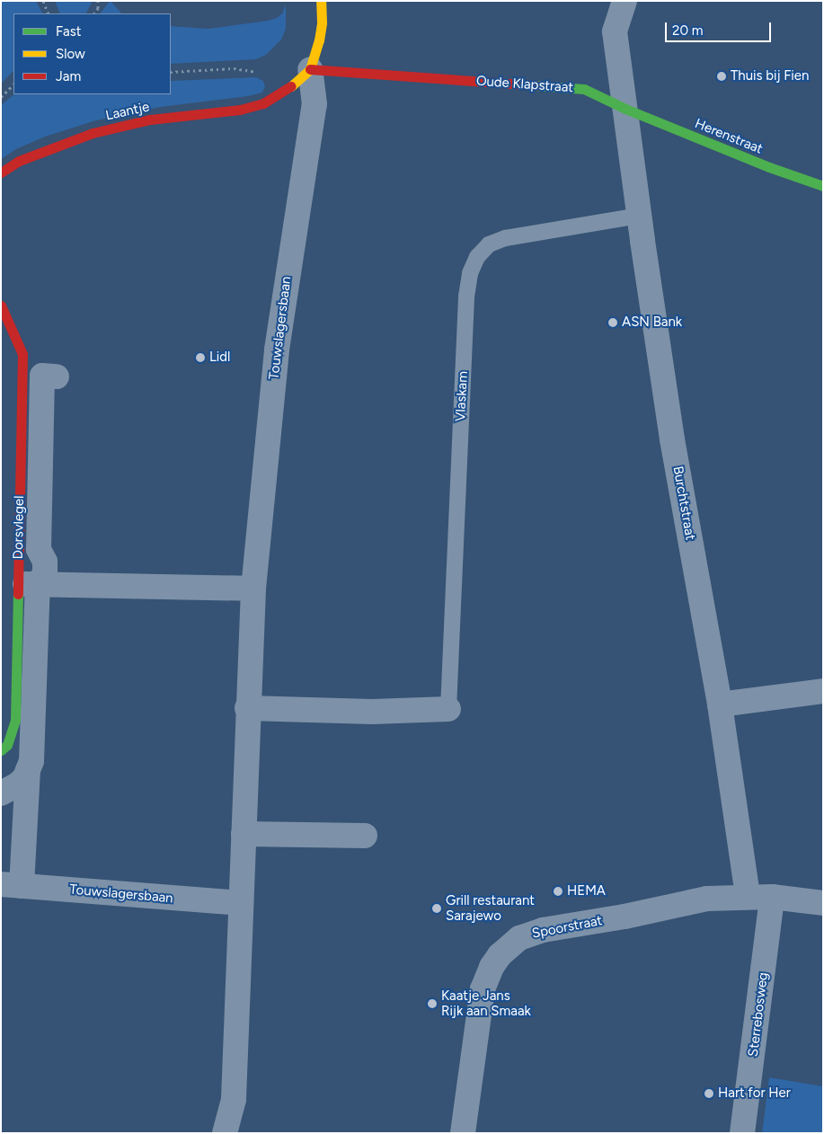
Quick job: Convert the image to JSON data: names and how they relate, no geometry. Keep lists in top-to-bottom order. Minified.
{"streets":{"street":["Oude Klapstraat","Laantje","Herenstraat","Touwslagersbaan","Burchtstraat","Dorsvlegel","Spoorstraat","Sterrebosweg"],"lane":["Vlaskam"]},"crossings":[["Oude Klapstraat","Laantje"],["Oude Klapstraat","Herenstraat"],["Oude Klapstraat","Touwslagersbaan"],["Oude Klapstraat","Burchtstraat"],["Laantje","Touwslagersbaan"],["Herenstraat","Burchtstraat"],["Touwslagersbaan","Dorsvlegel"],["Vlaskam","Burchtstraat"],["Burchtstraat","Spoorstraat"],["Spoorstraat","Sterrebosweg"]],"places":["Thuis bij Fien","ASN Bank","Lidl","HEMA","Grill restaurant Sarajewo","Kaatje Jans Rijk aan Smaak","Hart for Her"],"legend":["Fast","Slow","Jam"],"scale_bar":"20 m"}
